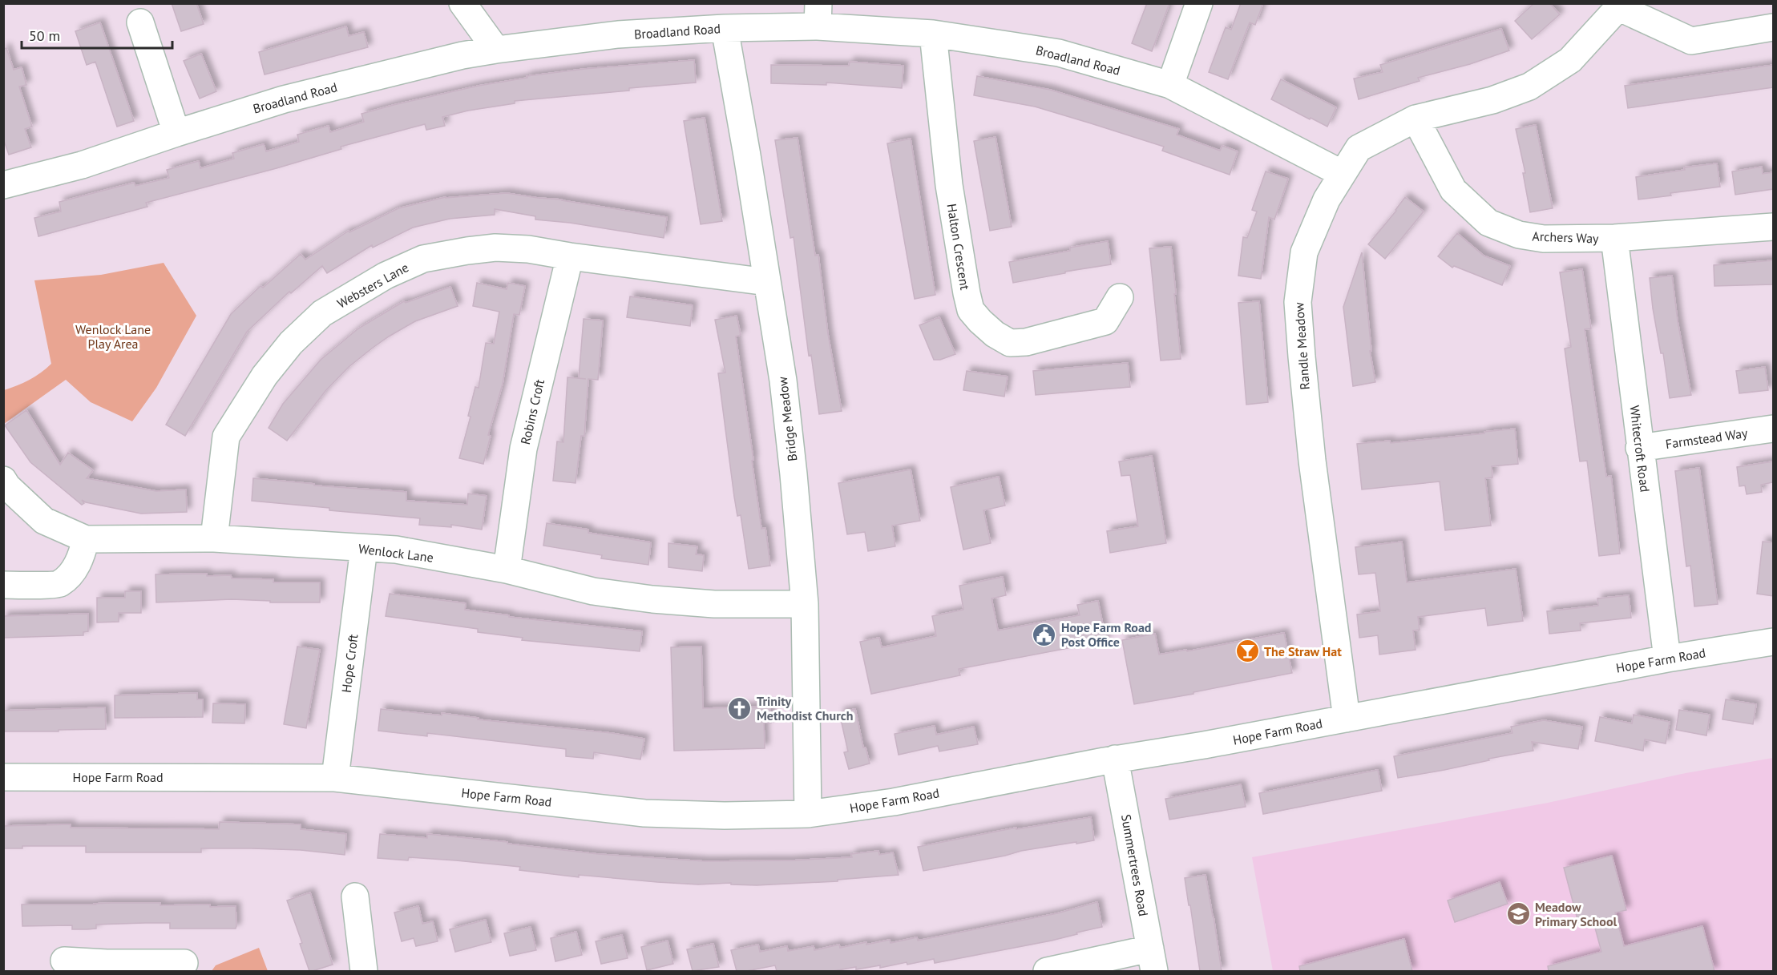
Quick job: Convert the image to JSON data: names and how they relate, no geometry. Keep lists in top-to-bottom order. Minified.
{"streets":{"street":["Broadland Road","Archers Way","Halton Crescent","Websters Lane","Randle Meadow","Robins Croft","Bridge Meadow","Farmstead Way","Whitecroft Road","Wenlock Lane","Hope Farm Road","Hope Croft","Summertrees Road"]},"crossings":[["Broadland Road","Halton Crescent"],["Broadland Road","Randle Meadow"],["Broadland Road","Bridge Meadow"],["Archers Way","Randle Meadow"],["Archers Way","Whitecroft Road"],["Websters Lane","Robins Croft"],["Websters Lane","Bridge Meadow"],["Websters Lane","Wenlock Lane"],["Randle Meadow","Hope Farm Road"],["Robins Croft","Wenlock Lane"],["Bridge Meadow","Wenlock Lane"],["Bridge Meadow","Hope Farm Road"],["Farmstead Way","Whitecroft Road"],["Whitecroft Road","Hope Farm Road"],["Wenlock Lane","Hope Croft"],["Hope Farm Road","Hope Croft"],["Hope Farm Road","Summertrees Road"]],"parks":["Wenlock Lane Play Area"],"places":{"public building":["Hope Farm Road Post Office"],"bar":["The Straw Hat"],"church":["Trinity Methodist Church"],"school or university":["Meadow Primary School"]},"scale_bar":"50 m"}
